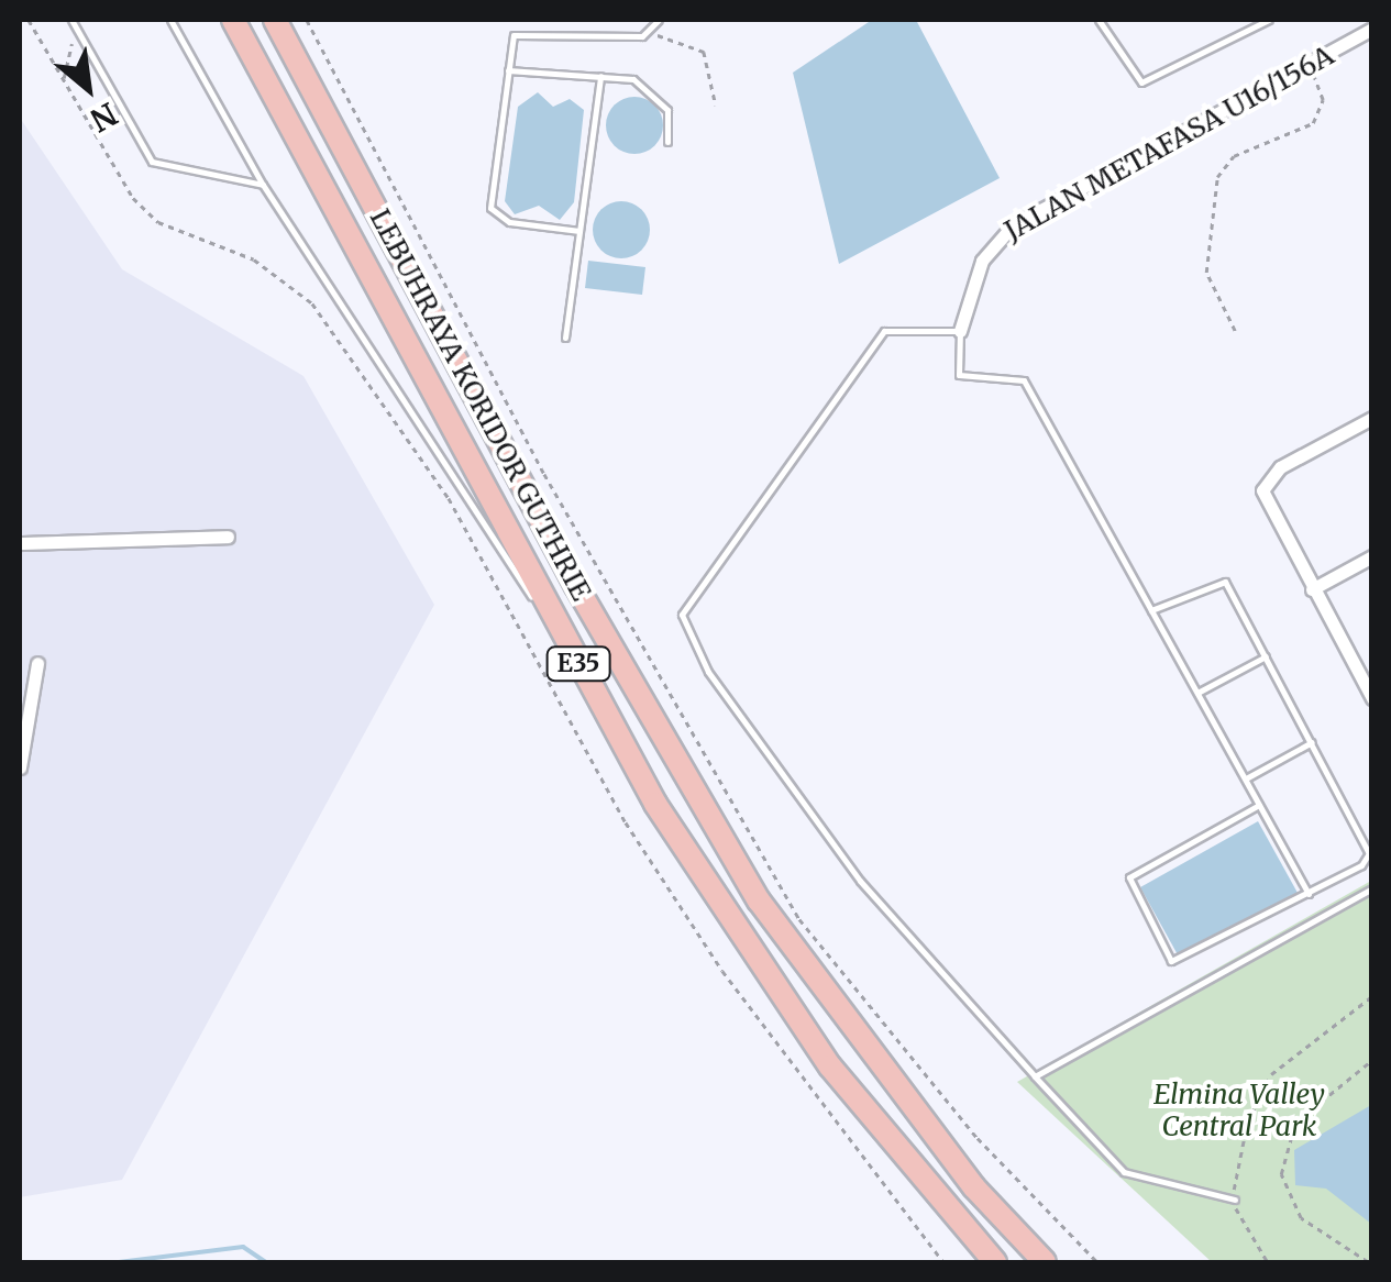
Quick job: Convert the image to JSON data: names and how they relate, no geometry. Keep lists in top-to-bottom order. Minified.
{"streets":{"highway":["LEBUHRAYA KORIDOR GUTHRIE","E35"],"street":["JALAN METAFASA U16/156A"]},"parks":["Elmina Valley Central Park"],"north":"bottom right"}
